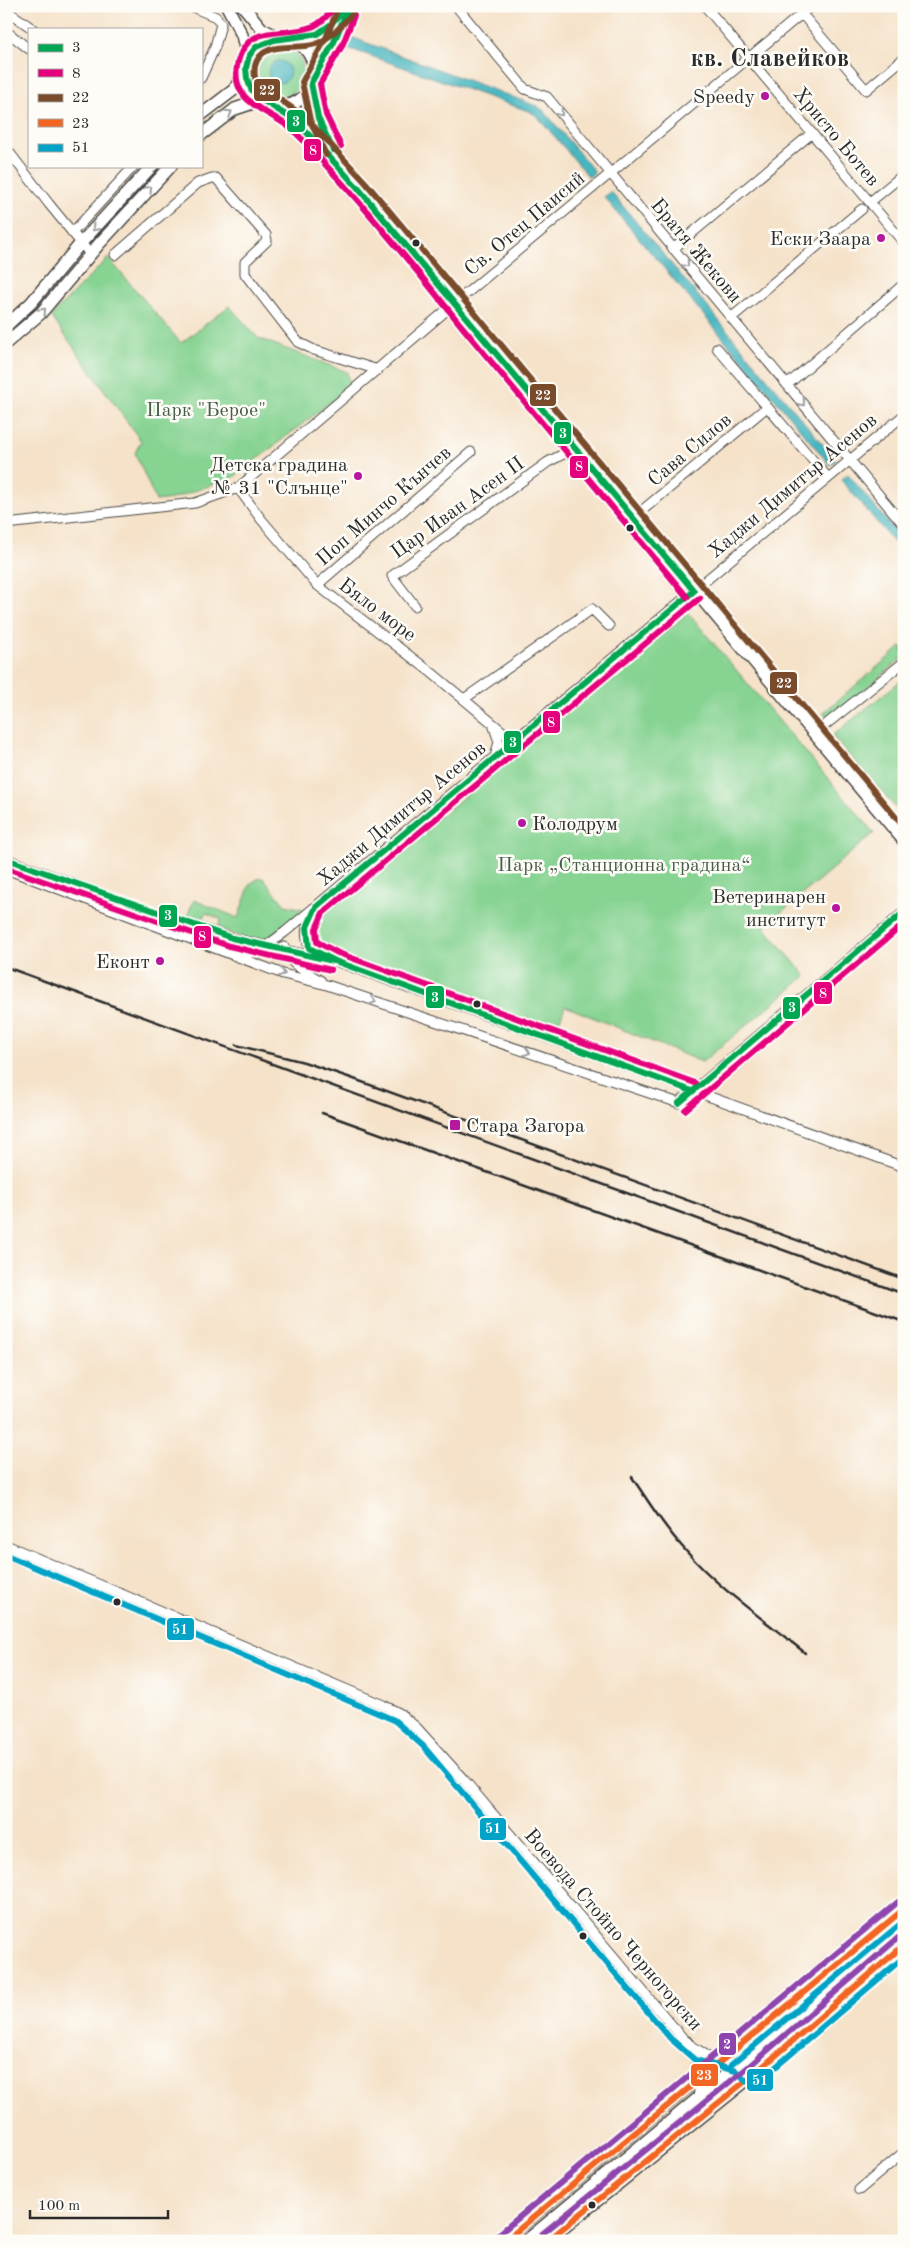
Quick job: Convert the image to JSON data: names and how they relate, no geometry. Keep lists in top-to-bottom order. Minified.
{"streets":{"street":["Христо Ботев","Св. Отец Паисий","Братя Жекови","Сава Силов","Хаджи Димитър Асенов","Поп Минчо Кънчев","Цар Иван Асен II","Бяло море","Воевода Стойно Черногорски"]},"crossings":[["Христо Ботев","Св. Отец Паисий"],["Св. Отец Паисий","Братя Жекови"],["Св. Отец Паисий","Бяло море"],["Братя Жекови","Хаджи Димитър Асенов"],["Хаджи Димитър Асенов","Бяло море"],["Поп Минчо Кънчев","Бяло море"]],"one_way":["Братя Жекови"],"districts":["кв. Славейков"],"parks":["Парк \"Берое\"","Парк „Станционна градина“"],"places":{"other":["Speedy","Ески Заара","Детска градина № 31 \"Слънце\"","Колодрум","Ветеринарен институт","Еконт"],"transit":["Стара Загора"]},"lines":["transit line 3","transit line 8","transit line 22","transit line 51","transit line 2","transit line 23"],"legend":["3","8","22","23","51"],"scale_bar":"100 m"}
